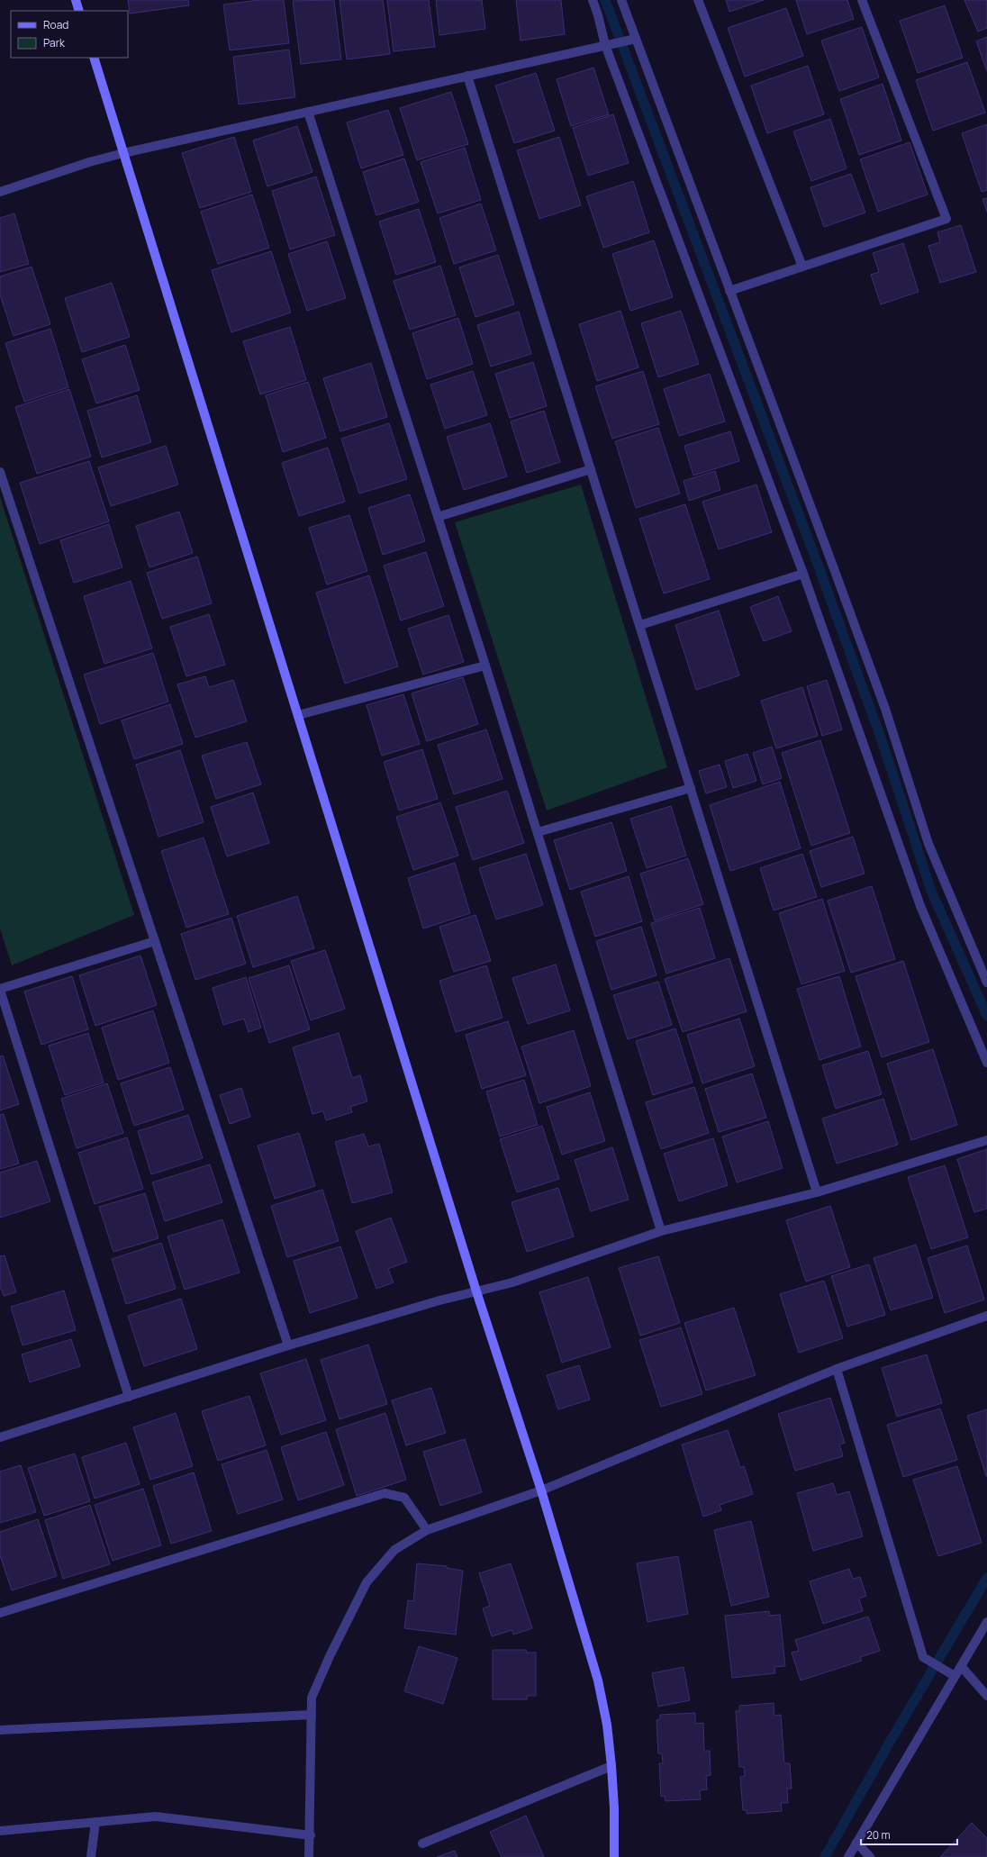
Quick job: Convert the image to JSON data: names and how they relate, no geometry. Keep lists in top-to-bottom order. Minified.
{"legend":["Road","Park"],"scale_bar":"20 m"}
